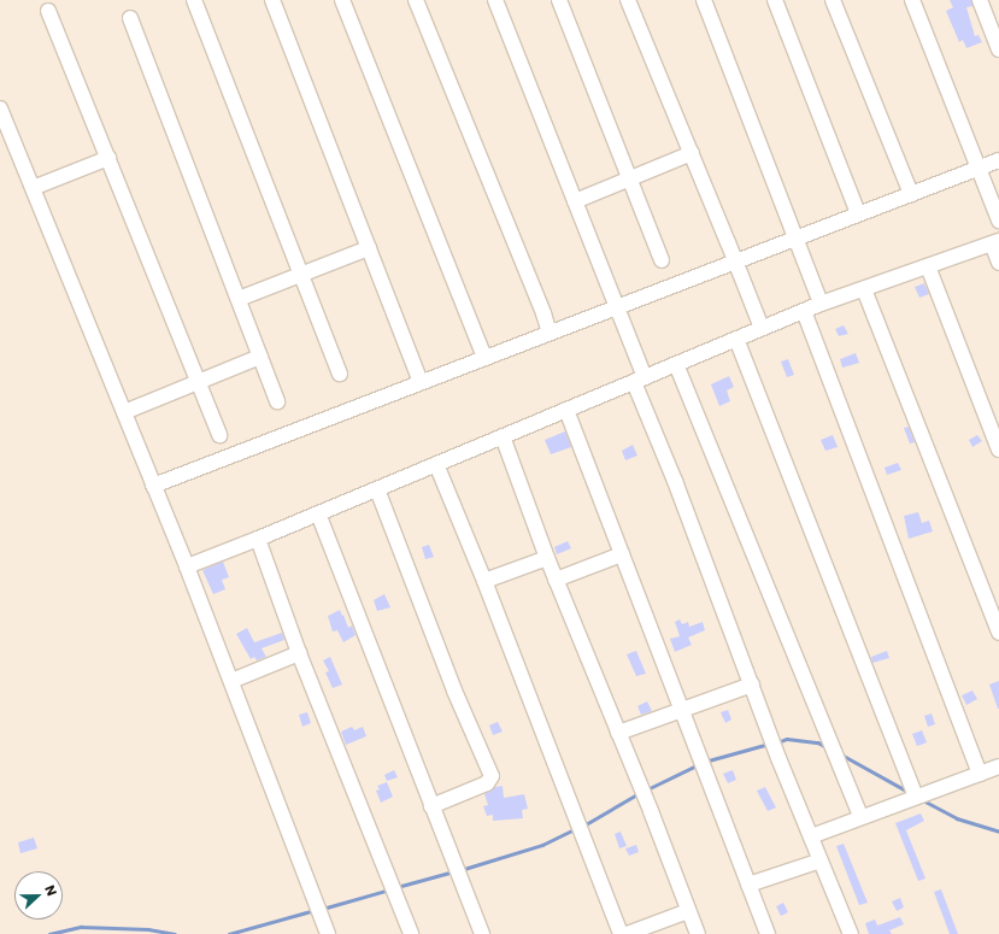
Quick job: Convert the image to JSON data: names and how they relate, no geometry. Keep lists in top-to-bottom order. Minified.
{"north":"right"}
